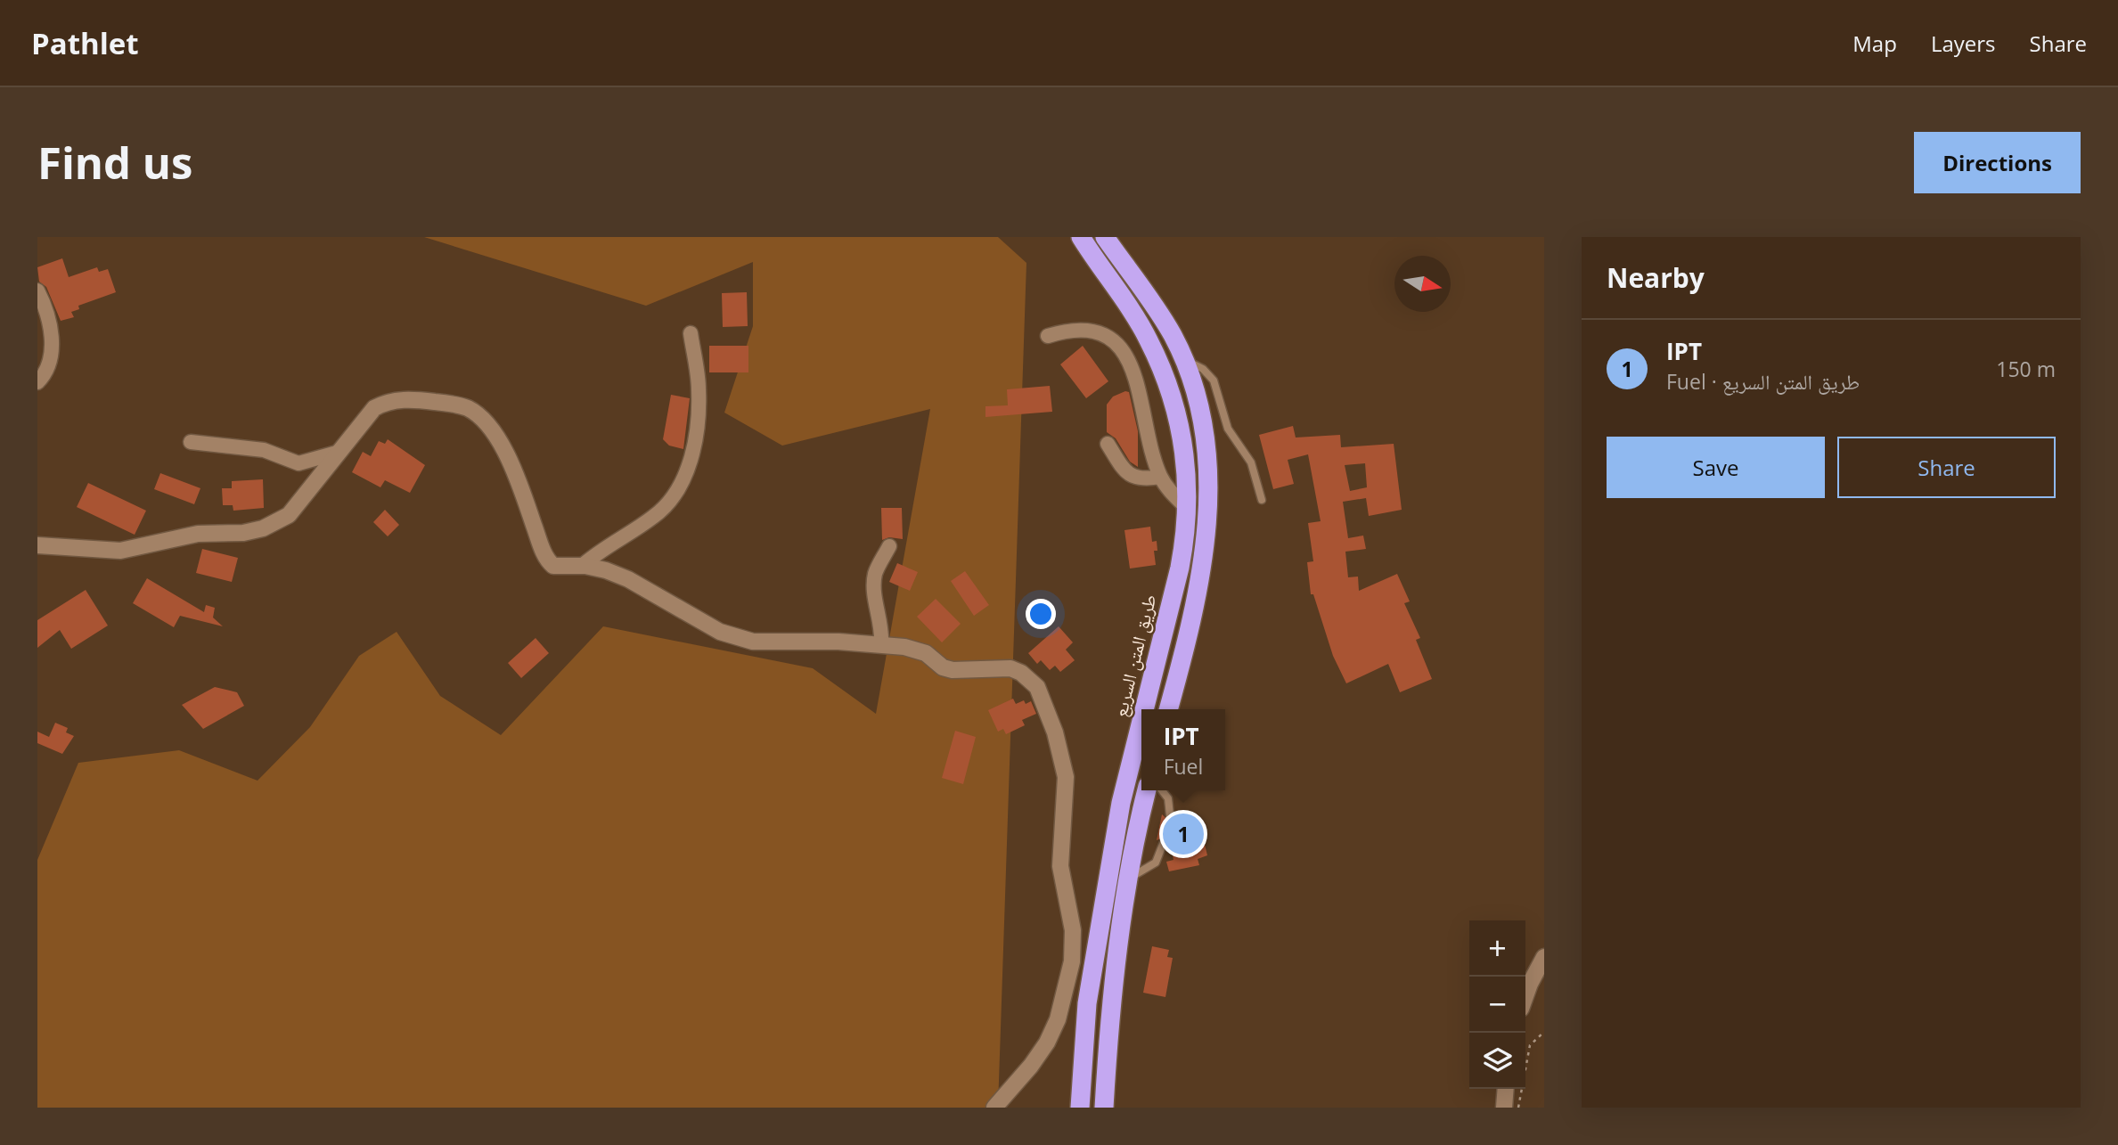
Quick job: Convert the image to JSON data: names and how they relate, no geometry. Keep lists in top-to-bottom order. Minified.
{"streets":{"highway":["طريق المتن السريع"]},"north":"right","page":{"header":"Pathlet","nav":["Map","Layers","Share"],"buttons":["Directions",["Save","Share"]],"title":"Find us","heading":"Nearby","list":[{"mark":"1","name":"IPT","note":"Fuel · طريق المتن السريع","value":"150 m"}],"popup":["IPT","Fuel"],"pins":"1","map_buttons":["+","−"]}}
